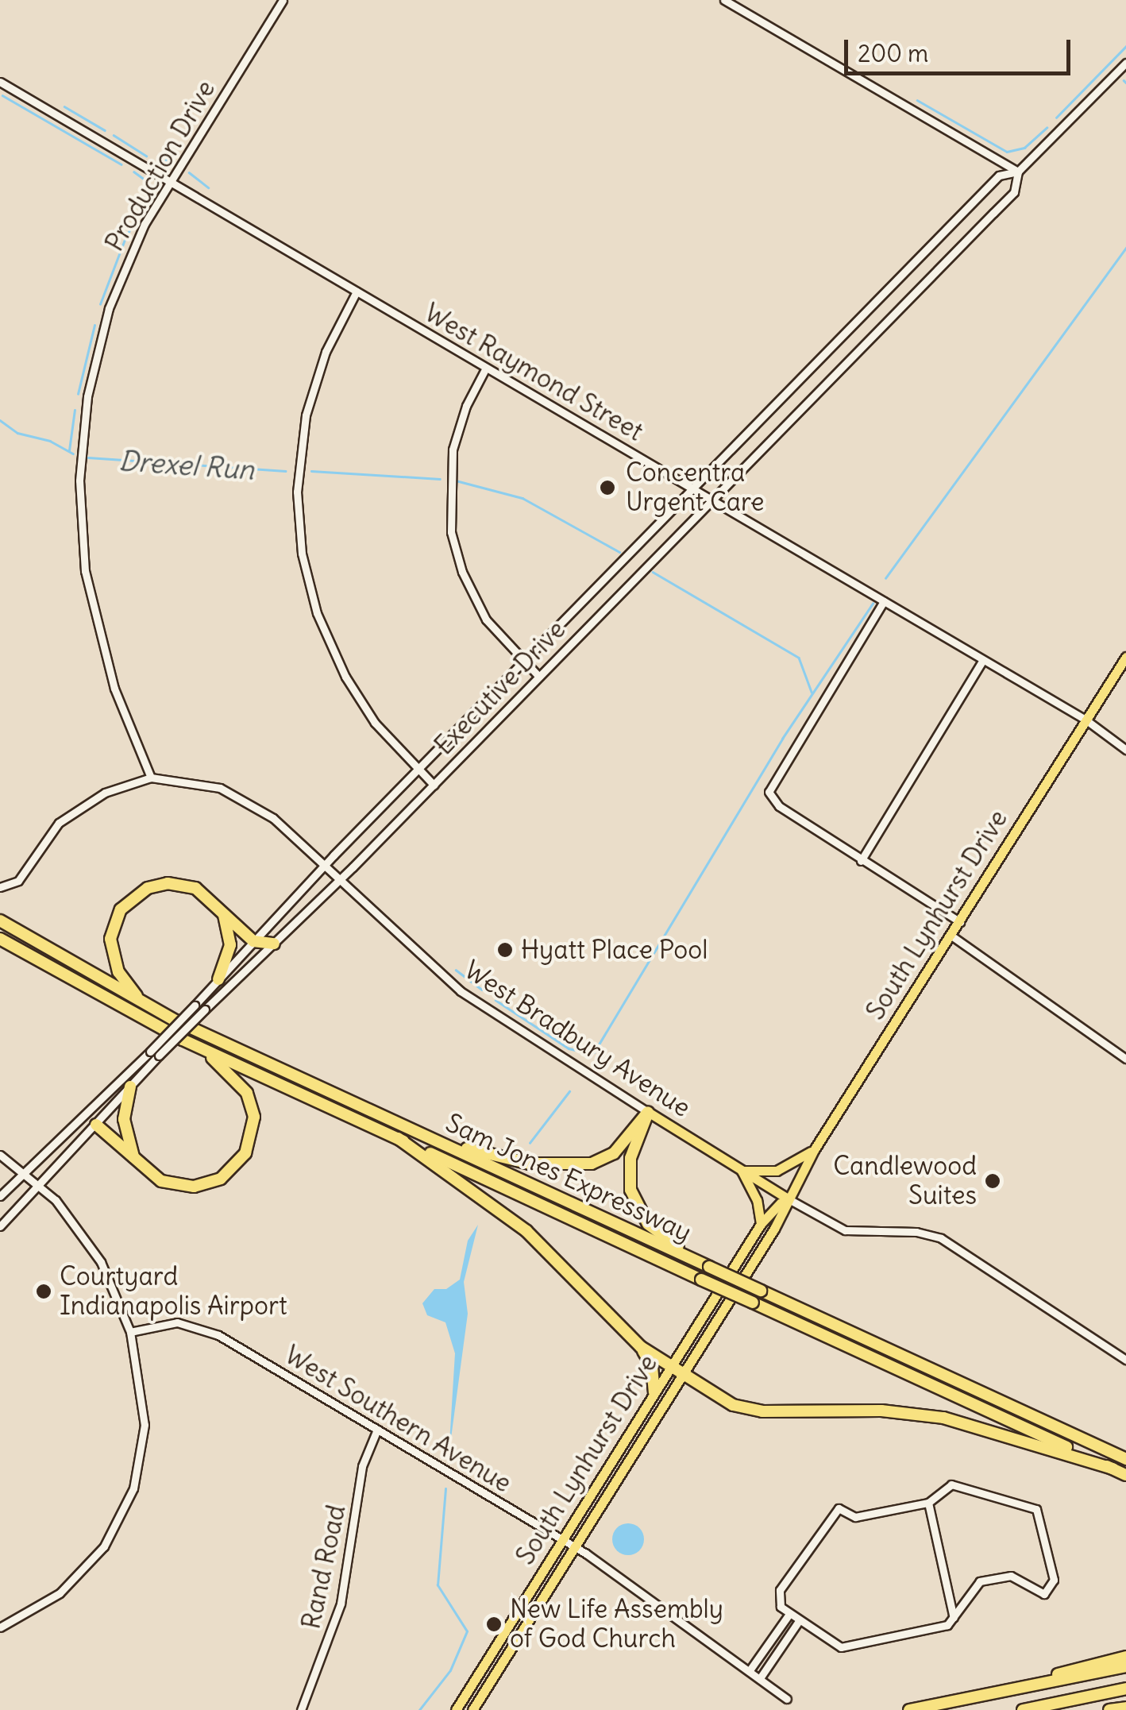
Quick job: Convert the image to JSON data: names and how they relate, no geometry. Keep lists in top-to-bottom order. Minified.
{"streets":{"highway":["Sam Jones Expressway"],"main road":["South Lynhurst Drive","West Bradbury Avenue"],"street":["Production Drive","West Raymond Street","Executive Drive","West Southern Avenue","Rand Road"]},"crossings":[["Production Drive","West Raymond Street"],["Production Drive","West Bradbury Avenue"],["West Raymond Street","Executive Drive"],["West Raymond Street","South Lynhurst Drive"],["Executive Drive","West Bradbury Avenue"],["South Lynhurst Drive","West Bradbury Avenue"],["South Lynhurst Drive","West Southern Avenue"],["West Southern Avenue","Rand Road"]],"water":["Drexel Run"],"places":["Concentra Urgent Care","Hyatt Place Pool","Candlewood Suites","Courtyard Indianapolis Airport","New Life Assembly of God Church"],"scale_bar":"200 m"}
